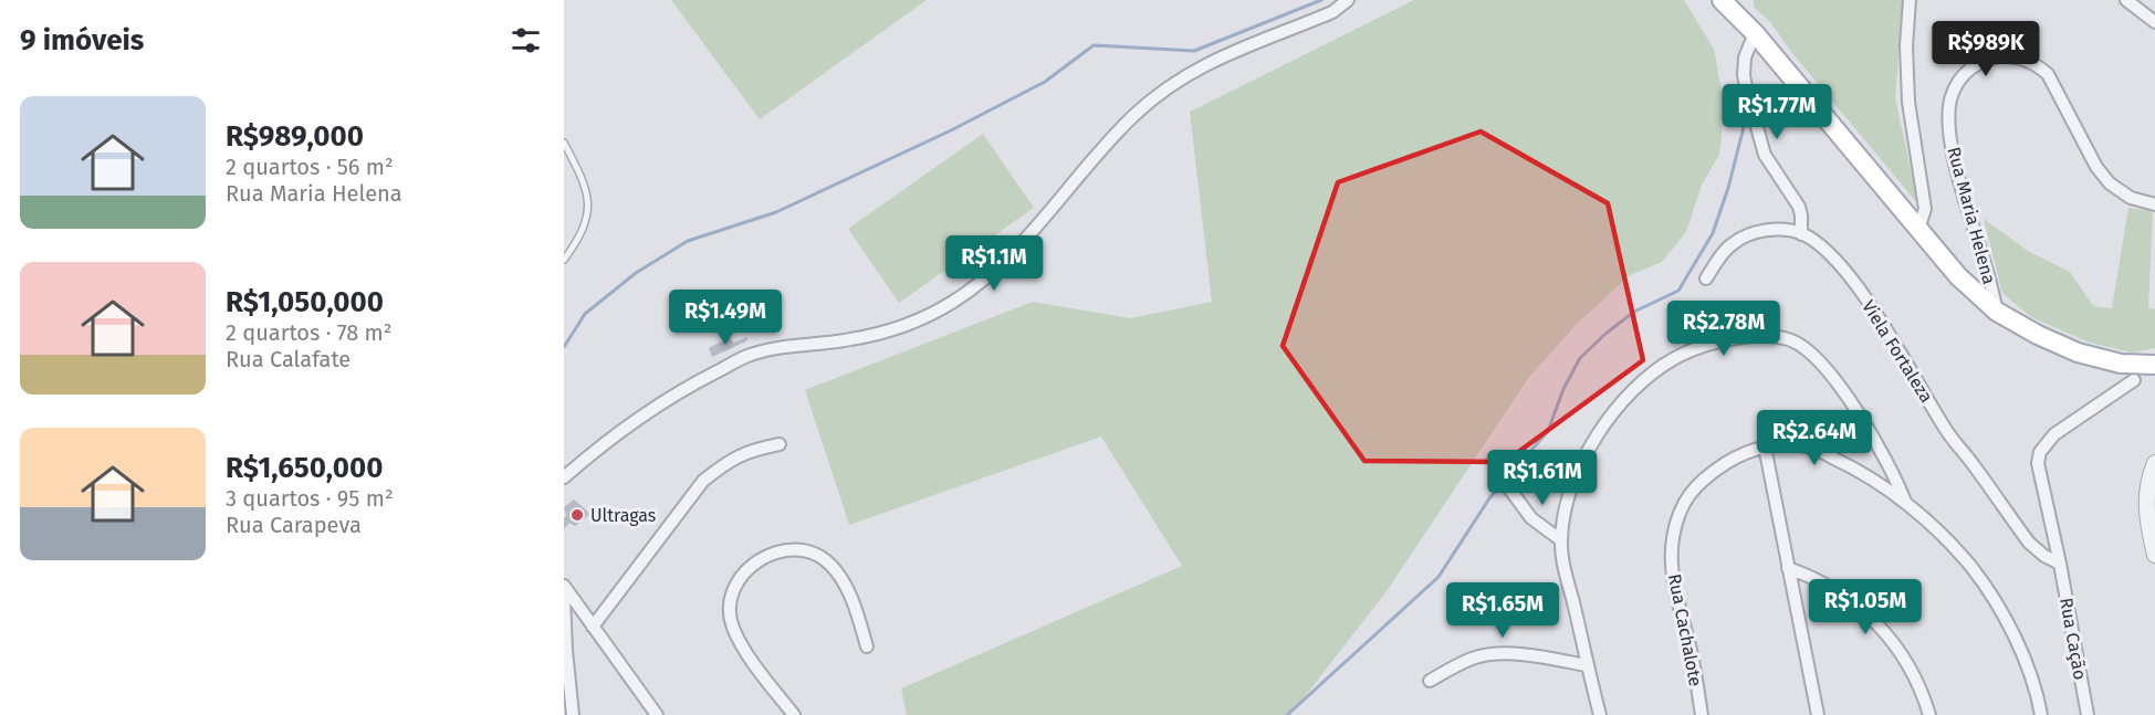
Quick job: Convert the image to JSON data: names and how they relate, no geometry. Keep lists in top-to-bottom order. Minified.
{"streets":{"street":["Rua Maria Helena","Viela Fortaleza","Rua Cachalote","Rua Cação"]},"crossings":[["Viela Fortaleza","Rua Cação"]],"places":["Ultragas"],"page":{"heading":"9 imóveis","price":["R$989K","R$1.77M","R$1.1M","R$1.49M","R$2.78M","R$2.64M","R$1.61M","R$1.05M","R$1.65M"],"list":[{"name":"R$989,000","note":"2 quartos · 56 m² · Rua Maria Helena"},{"name":"R$1,050,000","note":"2 quartos · 78 m² · Rua Calafate"},{"name":"R$1,650,000","note":"3 quartos · 95 m² · Rua Carapeva"}]}}
